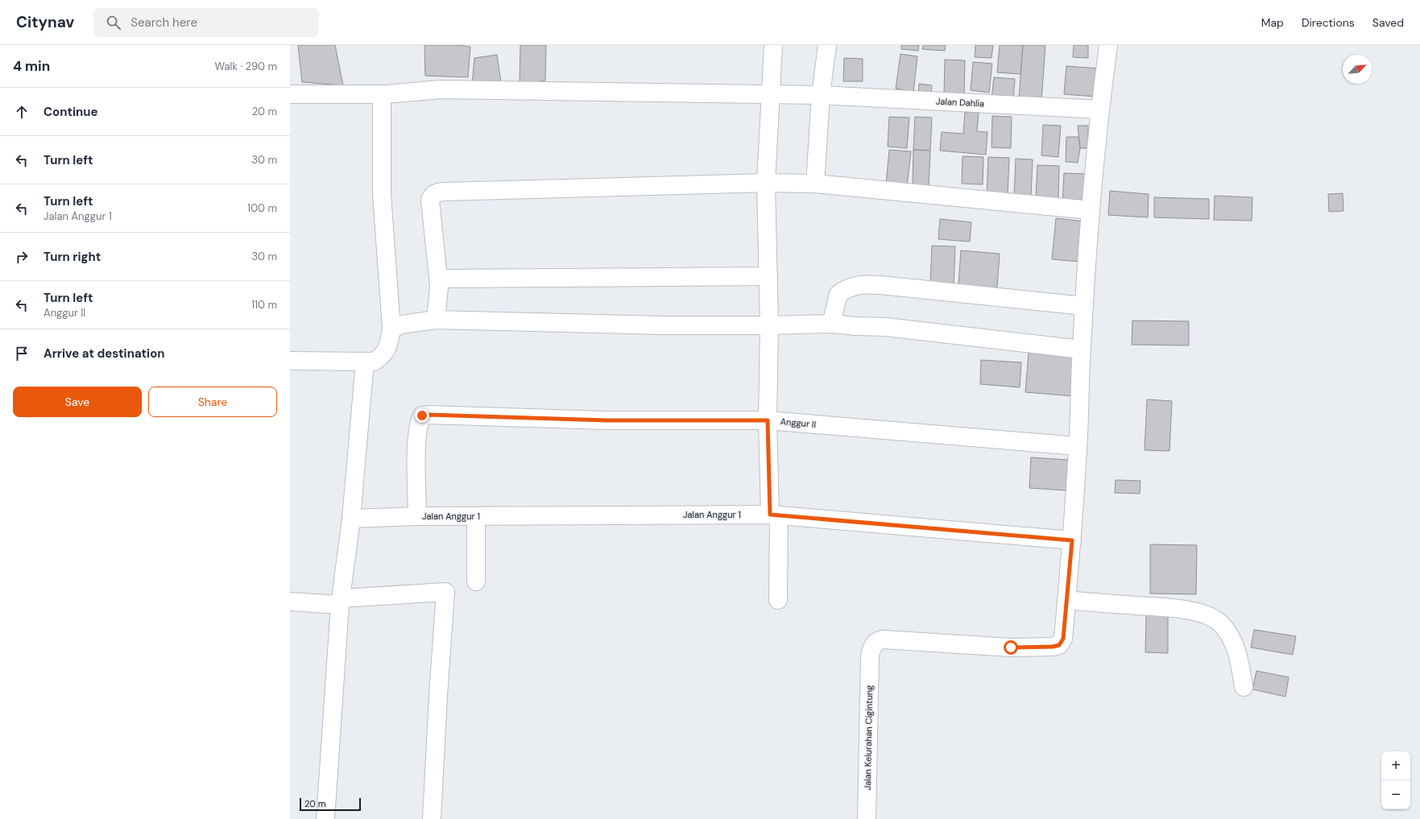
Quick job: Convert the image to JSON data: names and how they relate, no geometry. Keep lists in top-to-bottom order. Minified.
{"streets":{"street":["Jalan Dahlia","Anggur II","Jalan Anggur 1","Jalan Kelurahan Cigintung"]},"crossings":[["Anggur II","Jalan Anggur 1"]],"scale_bar":"20 m","north":"top right","page":{"header":"Citynav","search":"Search here","nav":["Map","Directions","Saved"],"heading":["4 min","Walk · 290 m"],"list":[["Continue","20 m"],["Turn left","30 m"],["Turn left","Jalan Anggur 1","100 m"],["Turn right","30 m"],["Turn left","Anggur II","110 m"],"Arrive at destination"],"buttons":["Save","Share"],"map_buttons":["+","−"],"scale":"20 m"}}
